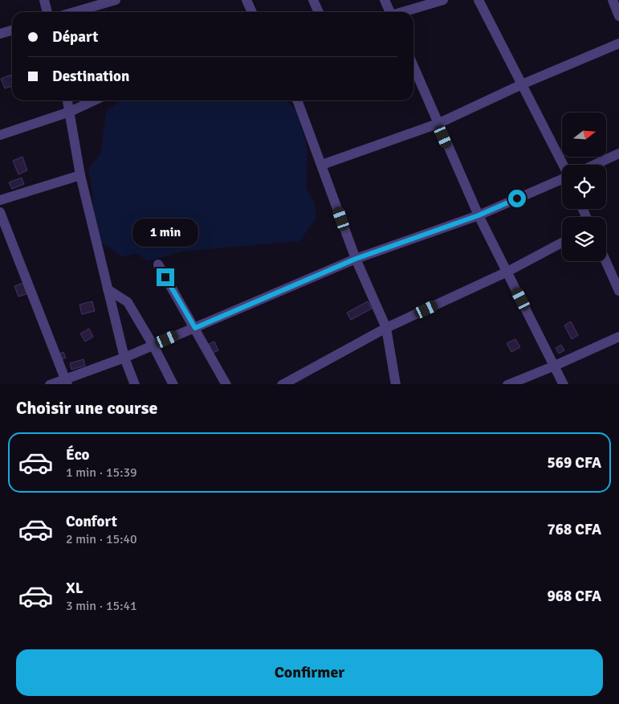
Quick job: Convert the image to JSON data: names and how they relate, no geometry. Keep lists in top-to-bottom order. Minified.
{"north":"right","page":{"banner":["Départ","Destination"],"bubble":"1 min","heading":"Choisir une course","list":[{"name":"Éco","note":"1 min · 15:39","value":"569 CFA"},{"name":"Confort","note":"2 min · 15:40","value":"768 CFA"},{"name":"XL","note":"3 min · 15:41","value":"968 CFA"}],"buttons":"Confirmer"}}
